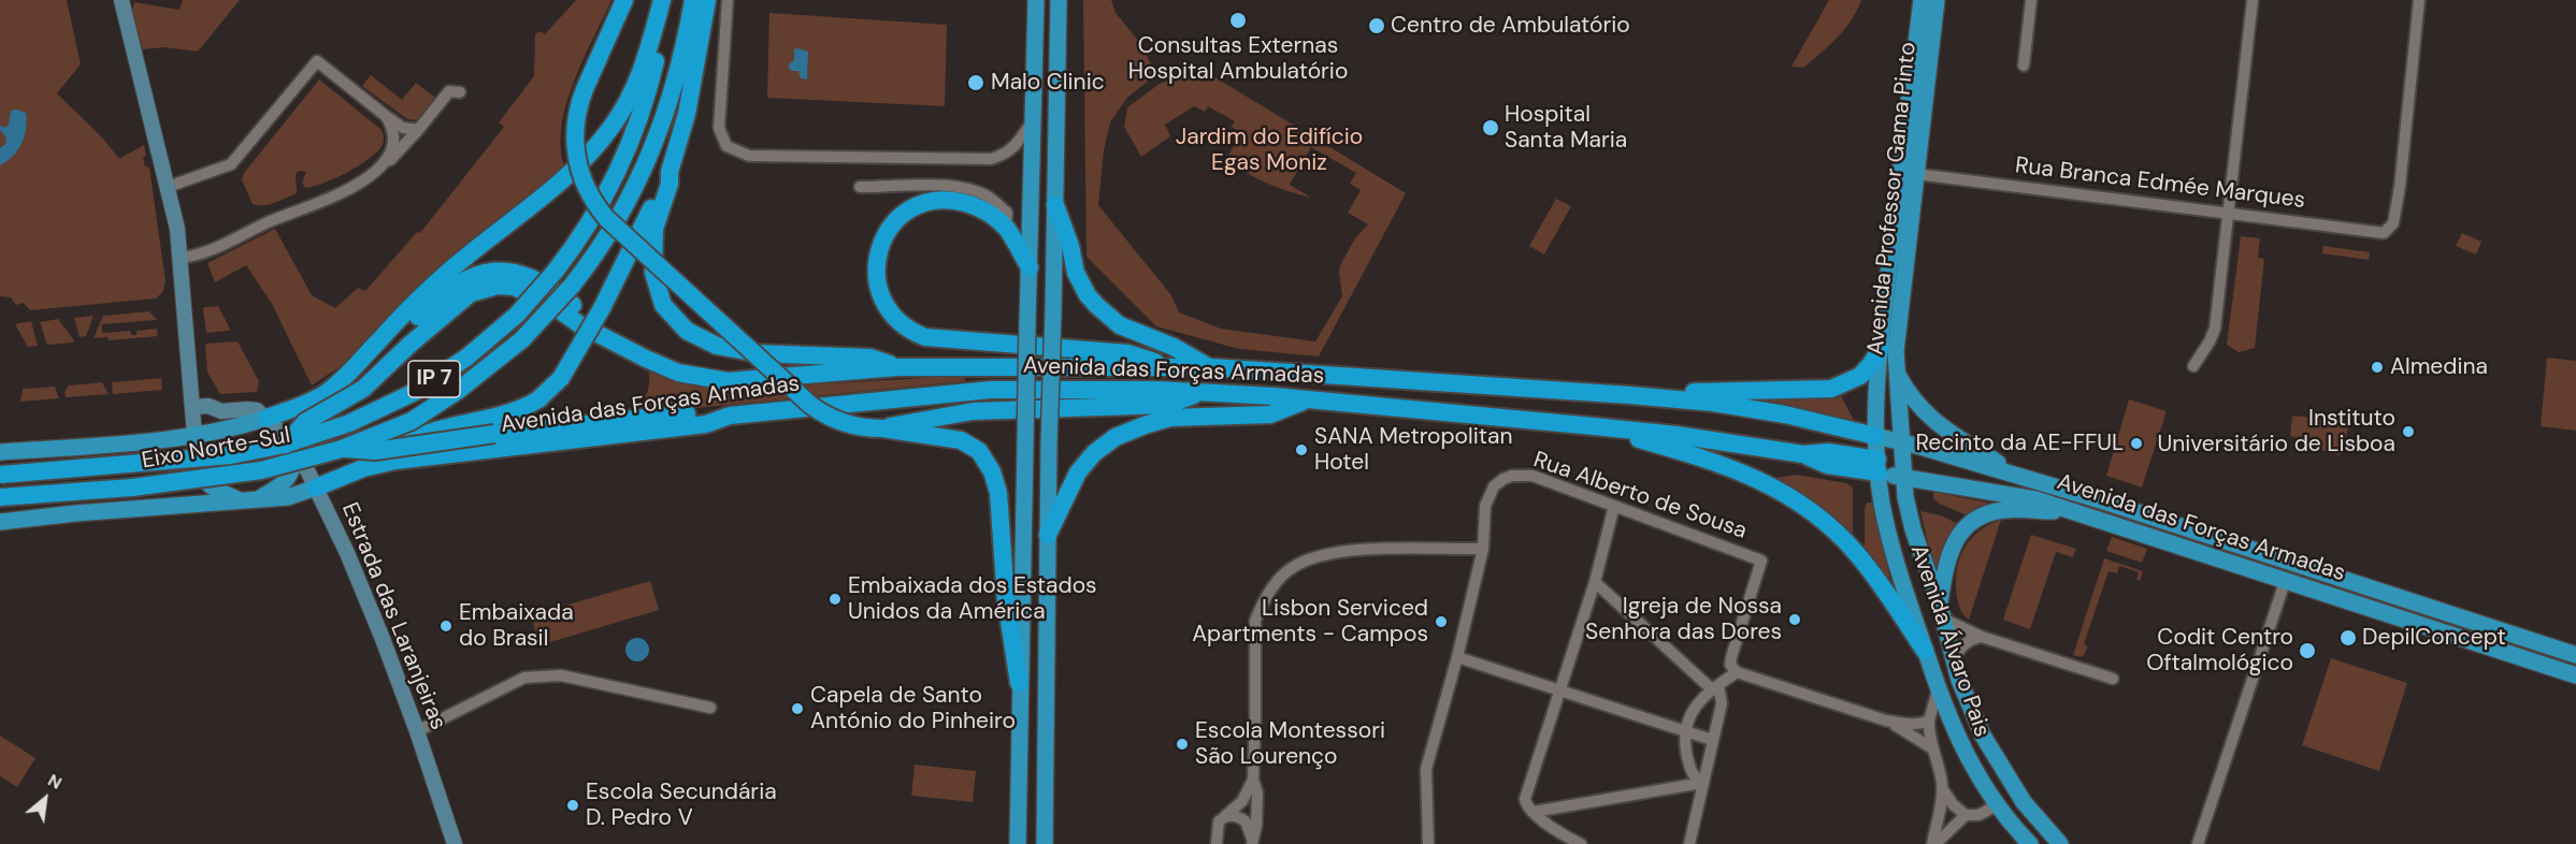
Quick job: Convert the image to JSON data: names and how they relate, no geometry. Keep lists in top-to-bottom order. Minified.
{"streets":{"highway":["Avenida das Forças Armadas","IP 7","Eixo Norte-Sul"],"main road":["Avenida Professor Gama Pinto","Estrada das Laranjeiras","Avenida Álvaro Pais"],"street":["Rua Branca Edmée Marques","Rua Alberto de Sousa"]},"crossings":[["Rua Branca Edmée Marques","Avenida Professor Gama Pinto"],["Avenida Professor Gama Pinto","Avenida das Forças Armadas"],["Avenida Professor Gama Pinto","Avenida Álvaro Pais"],["Avenida das Forças Armadas","Eixo Norte-Sul"],["Avenida das Forças Armadas","Estrada das Laranjeiras"],["Avenida das Forças Armadas","Avenida Álvaro Pais"],["Eixo Norte-Sul","Estrada das Laranjeiras"]],"parks":["Jardim do Edifício Egas Moniz"],"places":["Consultas Externas Hospital Ambulatório","Centro de Ambulatório","Malo Clinic","Hospital Santa Maria","Almedina","Instituto Universitário de Lisboa","Recinto da AE-FFUL","SANA Metropolitan Hotel","Embaixada dos Estados Unidos da América","Igreja de Nossa Senhora das Dores","Lisbon Serviced Apartments - Campos","Embaixada do Brasil","DepilConcept","Codit Centro Oftalmológico","Capela de Santo António do Pinheiro","Escola Montessori São Lourenço","Escola Secundária D. Pedro V"],"north":"top right"}
